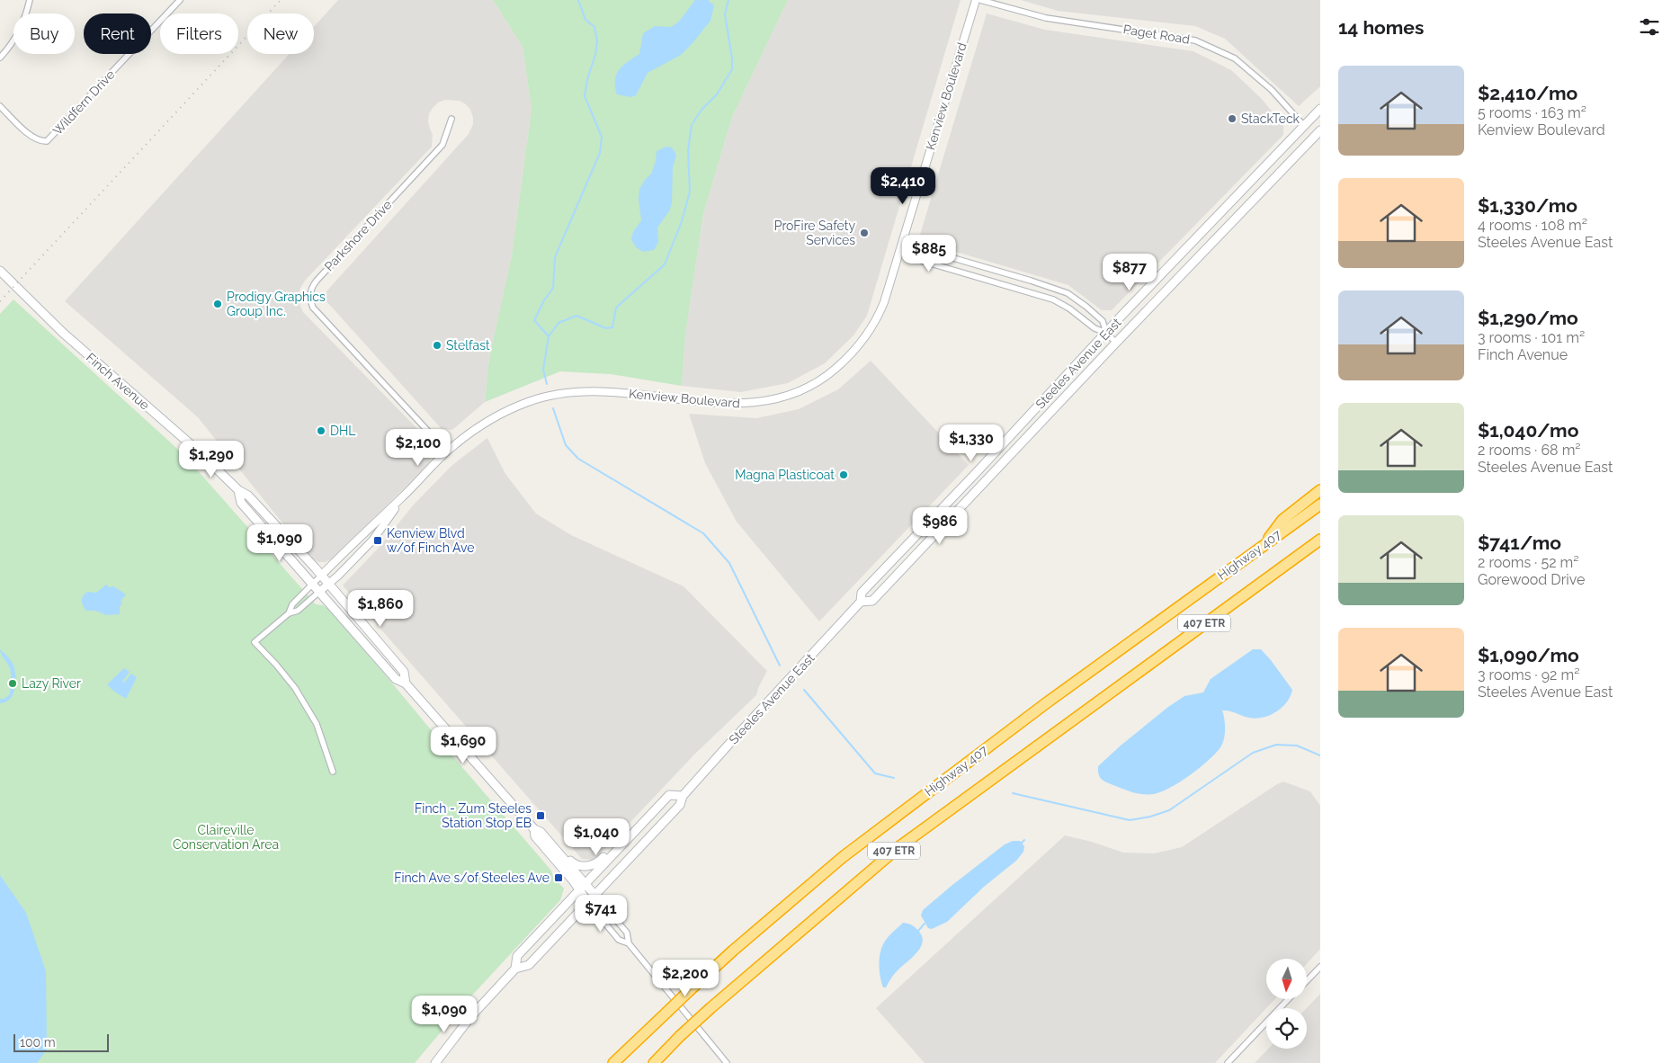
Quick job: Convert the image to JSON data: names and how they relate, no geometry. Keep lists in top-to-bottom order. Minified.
{"streets":{"highway":["Highway 407","407 ETR"],"main road":["Steeles Avenue East","Finch Avenue"],"street":["Paget Road","Kenview Boulevard","Wildfern Drive","Parkshore Drive"]},"crossings":[["Paget Road","Steeles Avenue East"],["Kenview Boulevard","Parkshore Drive"],["Kenview Boulevard","Finch Avenue"],["Steeles Avenue East","Finch Avenue"]],"parks":["Claireville Conservation Area"],"places":{"other":["StackTeck","ProFire Safety Services","Prodigy Graphics Group Inc.","Stelfast","DHL","Magna Plasticoat","Lazy River"],"transit":["Kenview Blvd w/of Finch Ave","Finch - Zum Steeles Station Stop EB","Finch Ave s/of Steeles Ave"]},"scale_bar":"100 m","north":"bottom","page":{"heading":"14 homes","chip":["Buy","Rent","Filters","New"],"list":[{"name":"$2,410/mo","note":"5 rooms · 163 m² · Kenview Boulevard"},{"name":"$1,330/mo","note":"4 rooms · 108 m² · Steeles Avenue East"},{"name":"$1,290/mo","note":"3 rooms · 101 m² · Finch Avenue"},{"name":"$1,040/mo","note":"2 rooms · 68 m² · Steeles Avenue East"},{"name":"$741/mo","note":"2 rooms · 52 m² · Gorewood Drive"},{"name":"$1,090/mo","note":"3 rooms · 92 m² · Steeles Avenue East"}],"price":["$2,410","$885","$877","$1,330","$2,100","$1,290","$986","$1,090","$1,860","$1,690","$1,040","$741","$2,200","$1,090"],"scale":"100 m"}}
